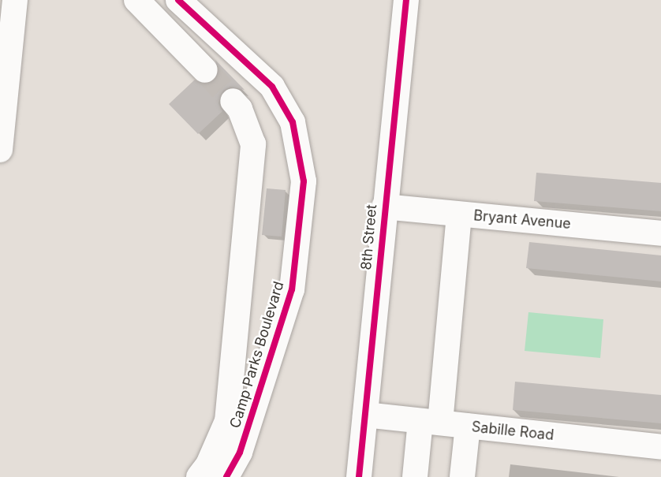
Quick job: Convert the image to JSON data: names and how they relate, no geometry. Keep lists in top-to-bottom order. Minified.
{"streets":{"street":["Bryant Avenue","8th Street","Camp Parks Boulevard","Sabille Road"]},"crossings":[["Bryant Avenue","8th Street"],["8th Street","Sabille Road"]]}
